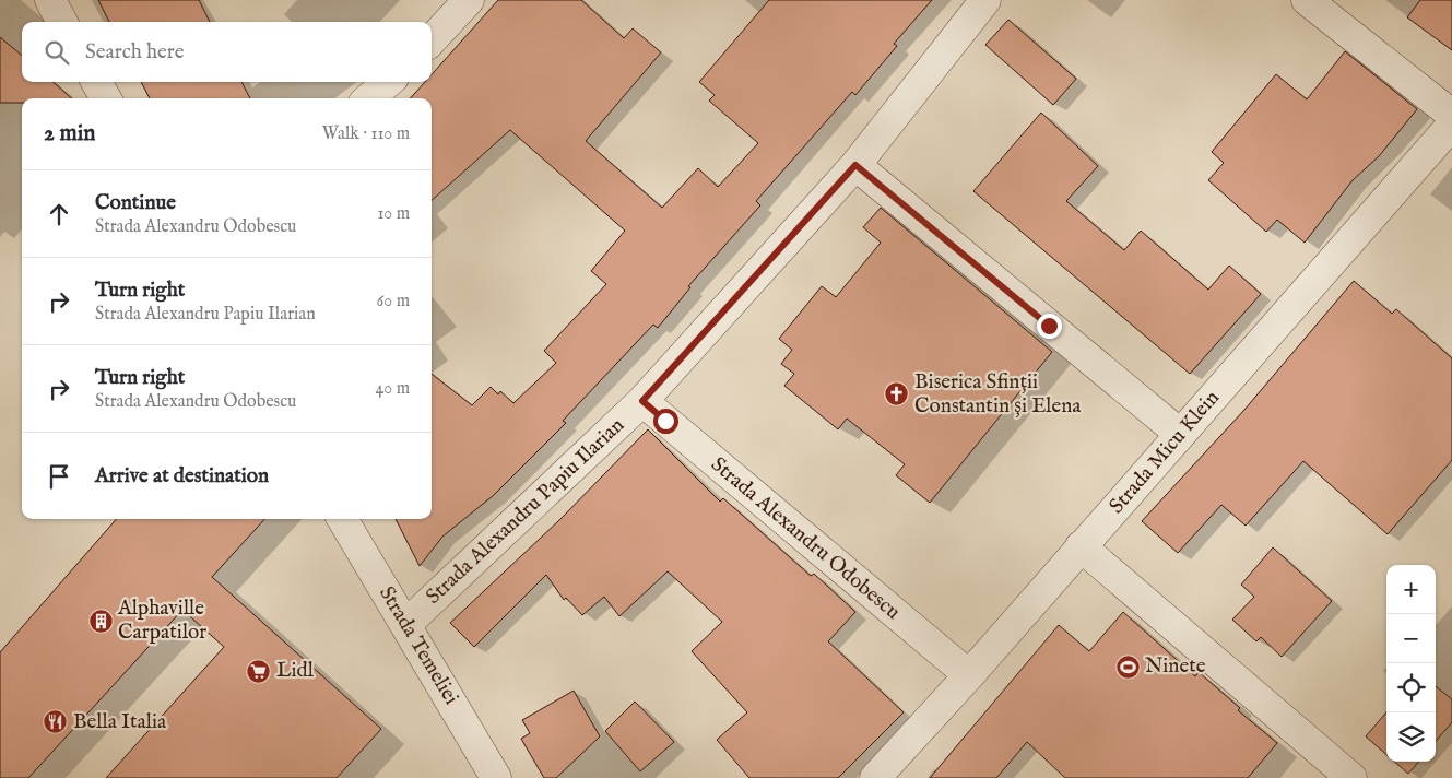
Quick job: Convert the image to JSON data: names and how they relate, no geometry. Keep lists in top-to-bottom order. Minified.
{"streets":{"street":["Strada Micu Klein","Strada Alexandru Papiu Ilarian","Strada Alexandru Odobescu","Strada Temeliei"]},"crossings":[["Strada Micu Klein","Strada Alexandru Odobescu"],["Strada Alexandru Papiu Ilarian","Strada Alexandru Odobescu"],["Strada Alexandru Papiu Ilarian","Strada Temeliei"]],"places":{"church":["Biserica Sfinții Constantin și Elena"],"building":["Alphaville Carpatilor"],"sports":["Ninete"],"supermarket":["Lidl"],"restaurant":["Bella Italia"]},"page":{"search":"Search here","heading":["2 min","Walk · 110 m"],"list":[["Continue","Strada Alexandru Odobescu","10 m"],["Turn right","Strada Alexandru Papiu Ilarian","60 m"],["Turn right","Strada Alexandru Odobescu","40 m"],"Arrive at destination"],"map_buttons":["+","−"]}}
